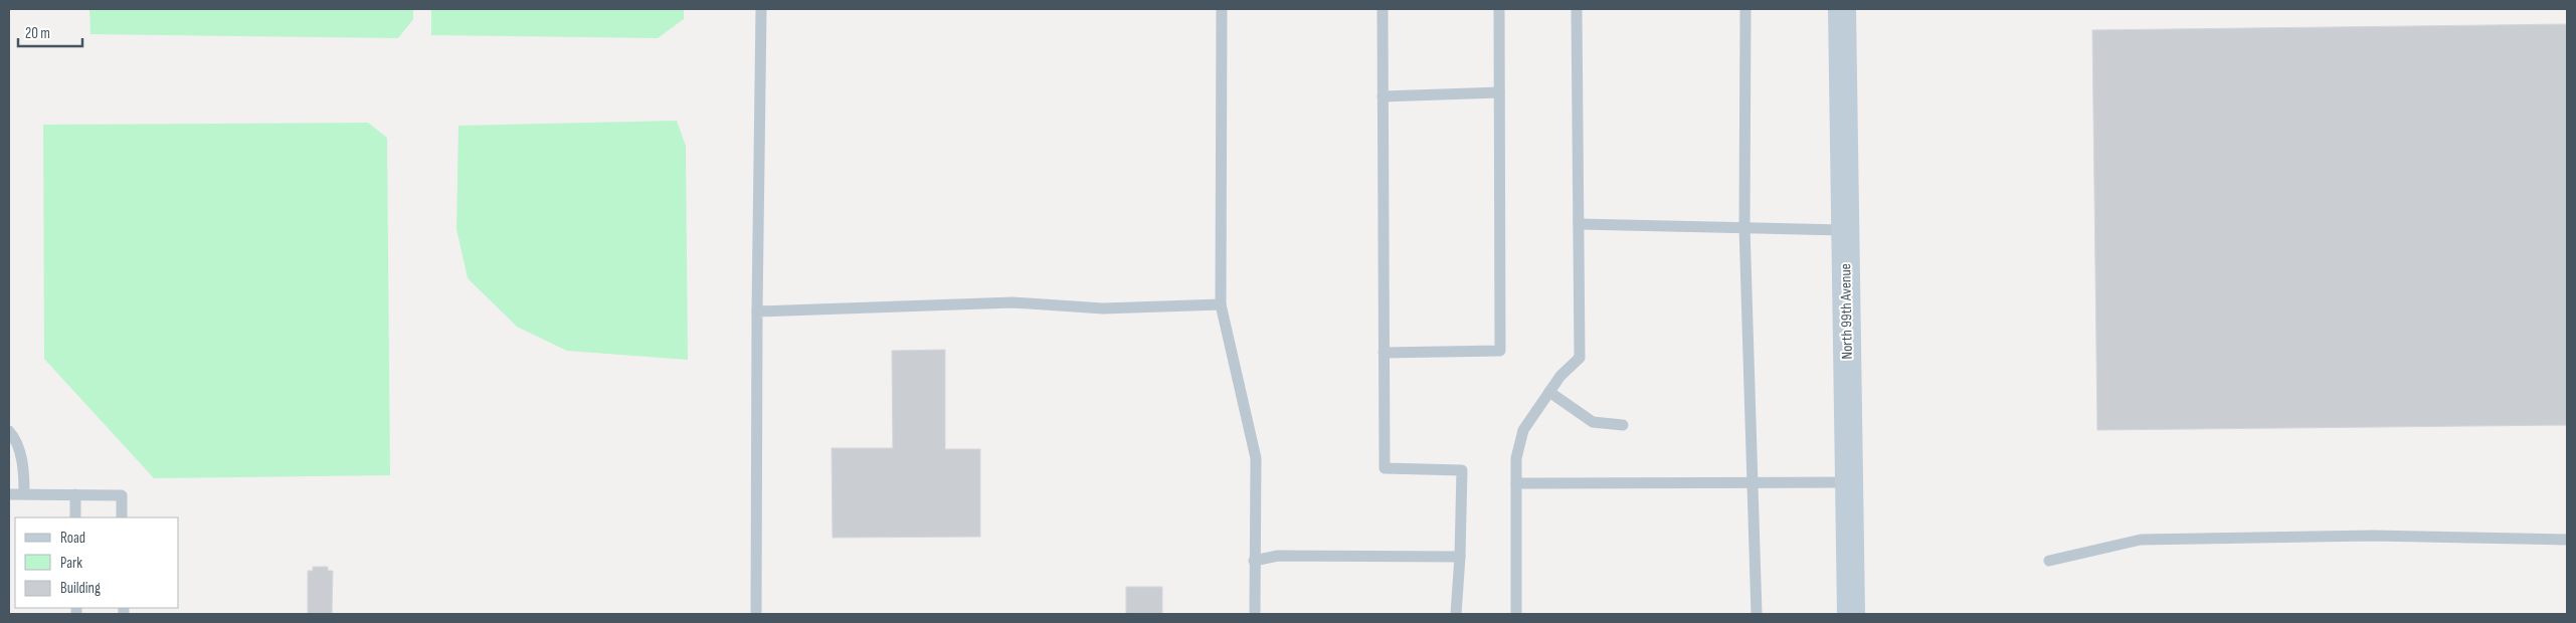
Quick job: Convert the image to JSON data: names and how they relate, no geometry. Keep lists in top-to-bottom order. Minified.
{"streets":{"main road":["North 99th Avenue"]},"legend":["Road","Park","Building"],"scale_bar":"20 m"}
